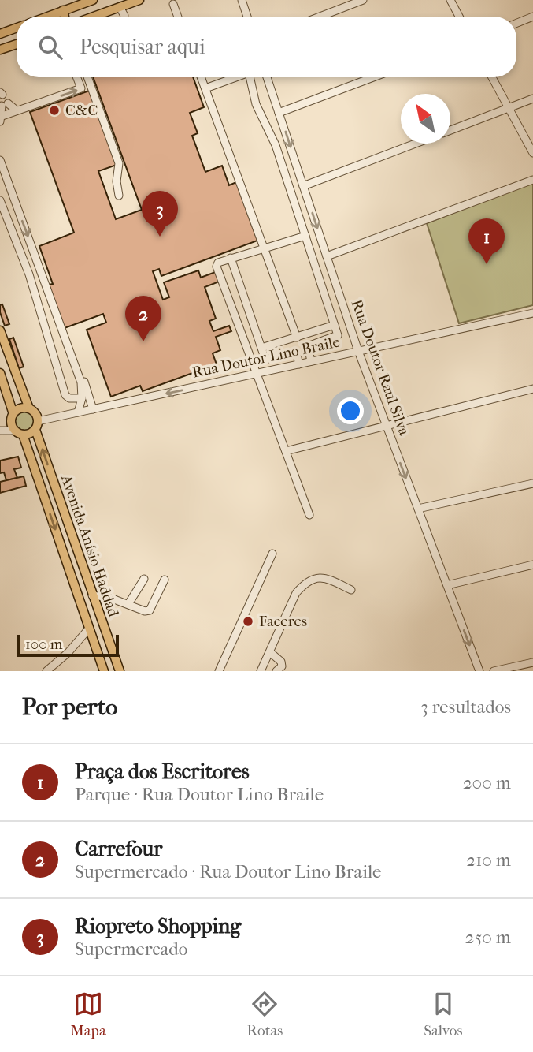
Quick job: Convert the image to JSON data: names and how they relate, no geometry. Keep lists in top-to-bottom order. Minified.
{"streets":{"main road":["Avenida Anísio Haddad"],"street":["Rua Doutor Lino Braile","Rua Doutor Raul Silva"]},"crossings":[["Rua Doutor Lino Braile","Rua Doutor Raul Silva"],["Rua Doutor Lino Braile","Avenida Anísio Haddad"]],"places":["C&C","Faceres"],"scale_bar":"100 m","north":"top left","page":{"search":"Pesquisar aqui","pins":["3","1","2"],"scale":"100 m","heading":["Por perto","3 resultados"],"list":[{"mark":"1","name":"Praça dos Escritores","note":"Parque · Rua Doutor Lino Braile","value":"200 m"},{"mark":"2","name":"Carrefour","note":"Supermercado · Rua Doutor Lino Braile","value":"210 m"},{"mark":"3","name":"Riopreto Shopping","note":"Supermercado","value":"250 m"}],"nav":["Mapa","Rotas","Salvos"]}}
